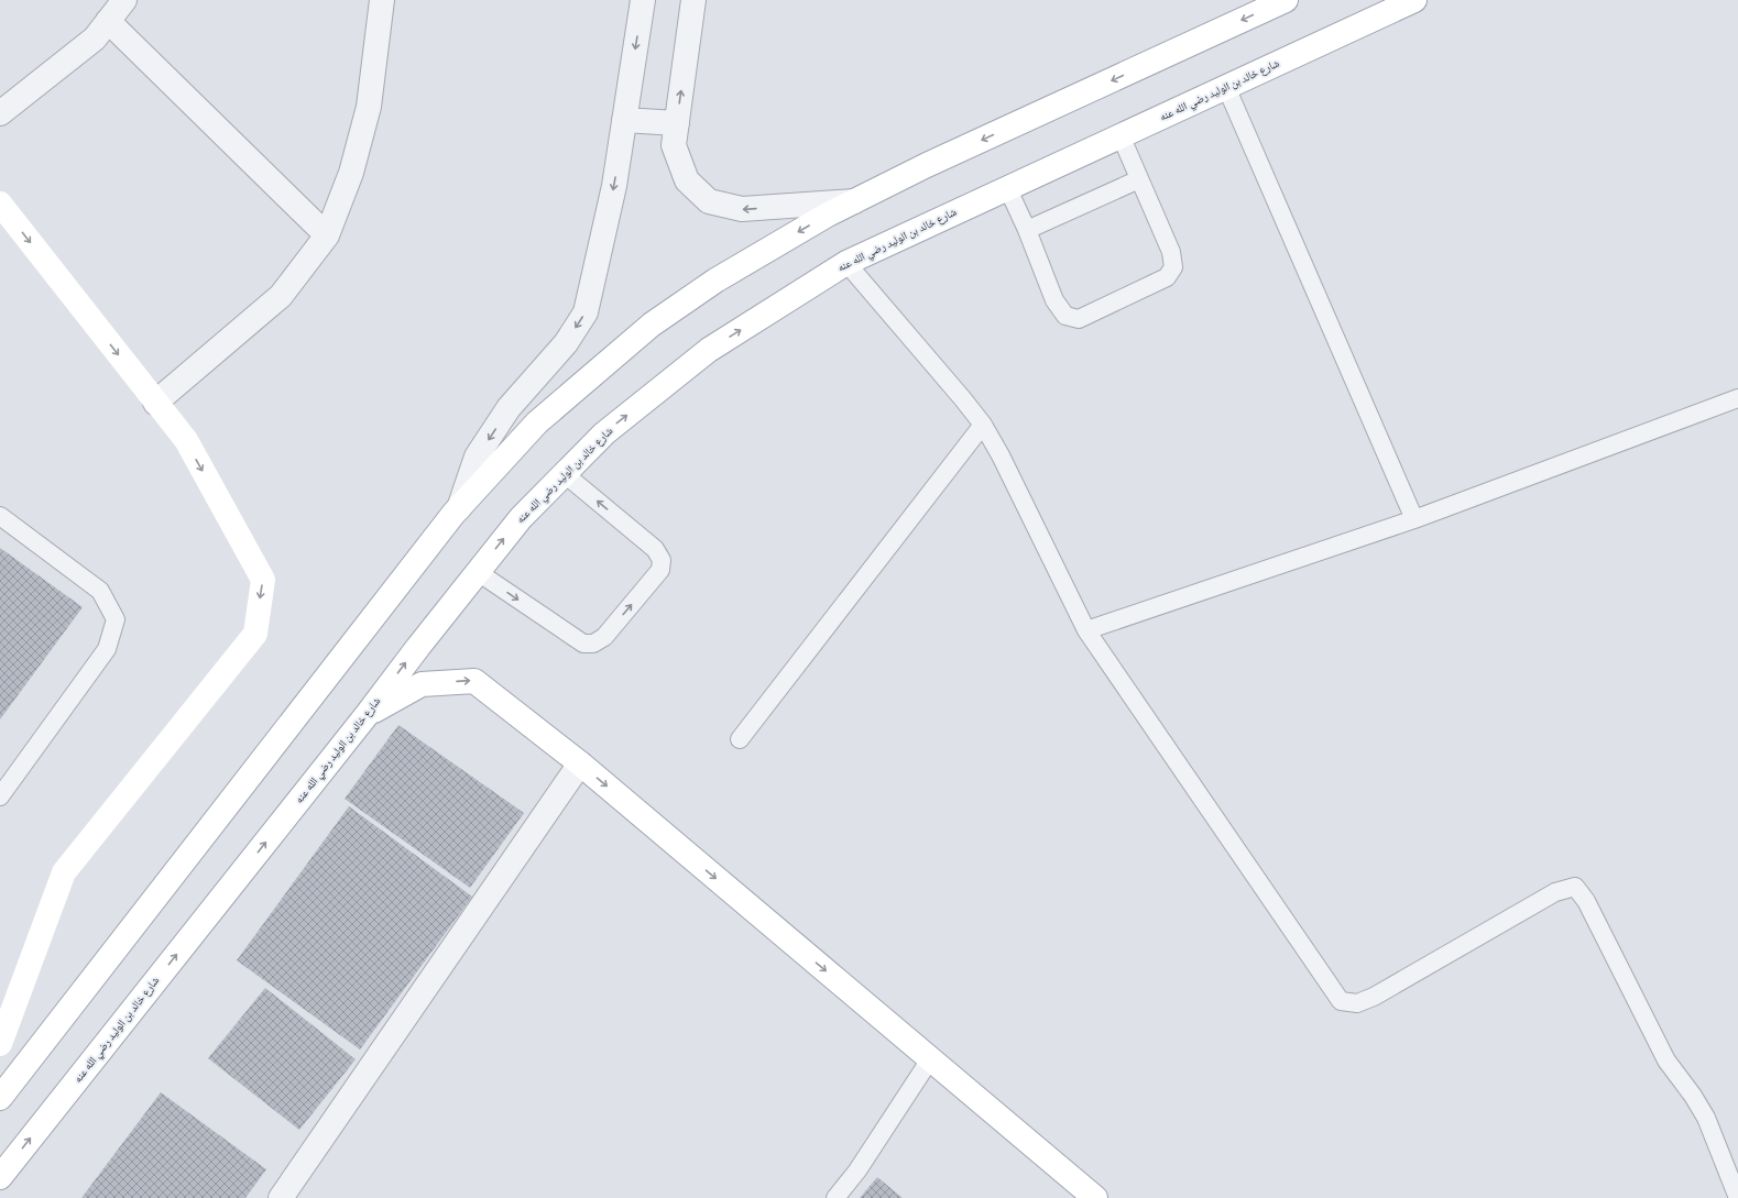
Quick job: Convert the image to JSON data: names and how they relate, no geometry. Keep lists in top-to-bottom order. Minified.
{"streets":{"main road":["شارع خالد بن الوليد رضي الله عنه"]}}
